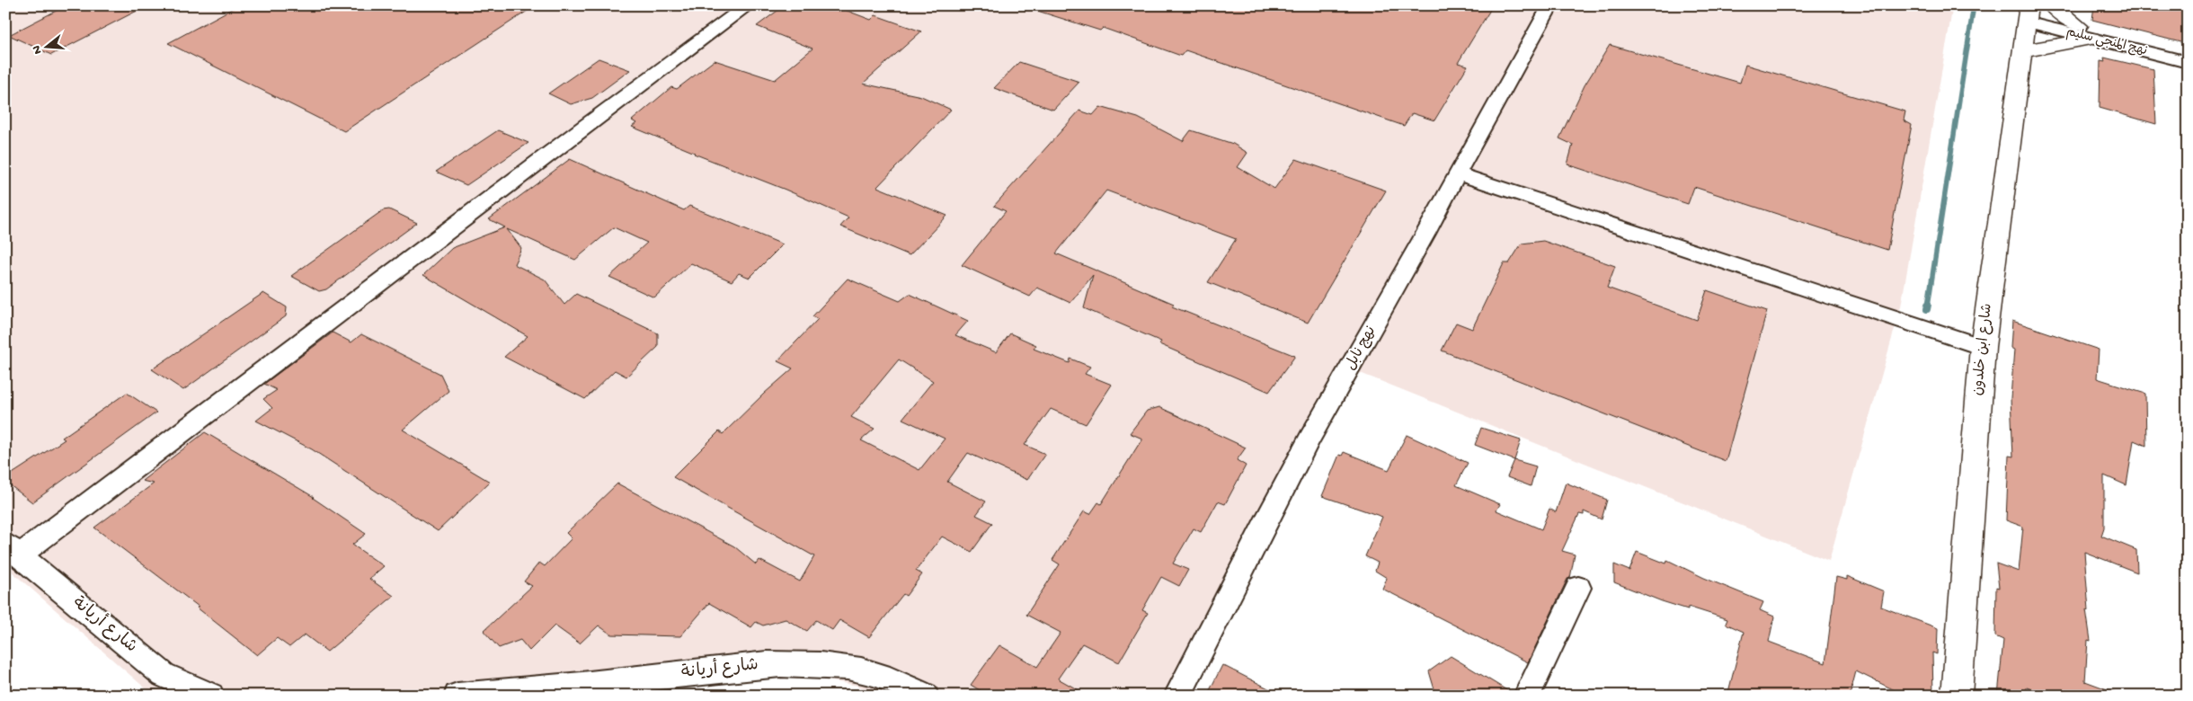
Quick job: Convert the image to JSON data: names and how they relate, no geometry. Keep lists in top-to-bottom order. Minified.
{"streets":{"street":["نهج المنجي سليم","نهج نابل","شارع ابن خلدون","شارع أريانة"]},"crossings":[["نهج المنجي سليم","شارع ابن خلدون"]],"north":"left"}
